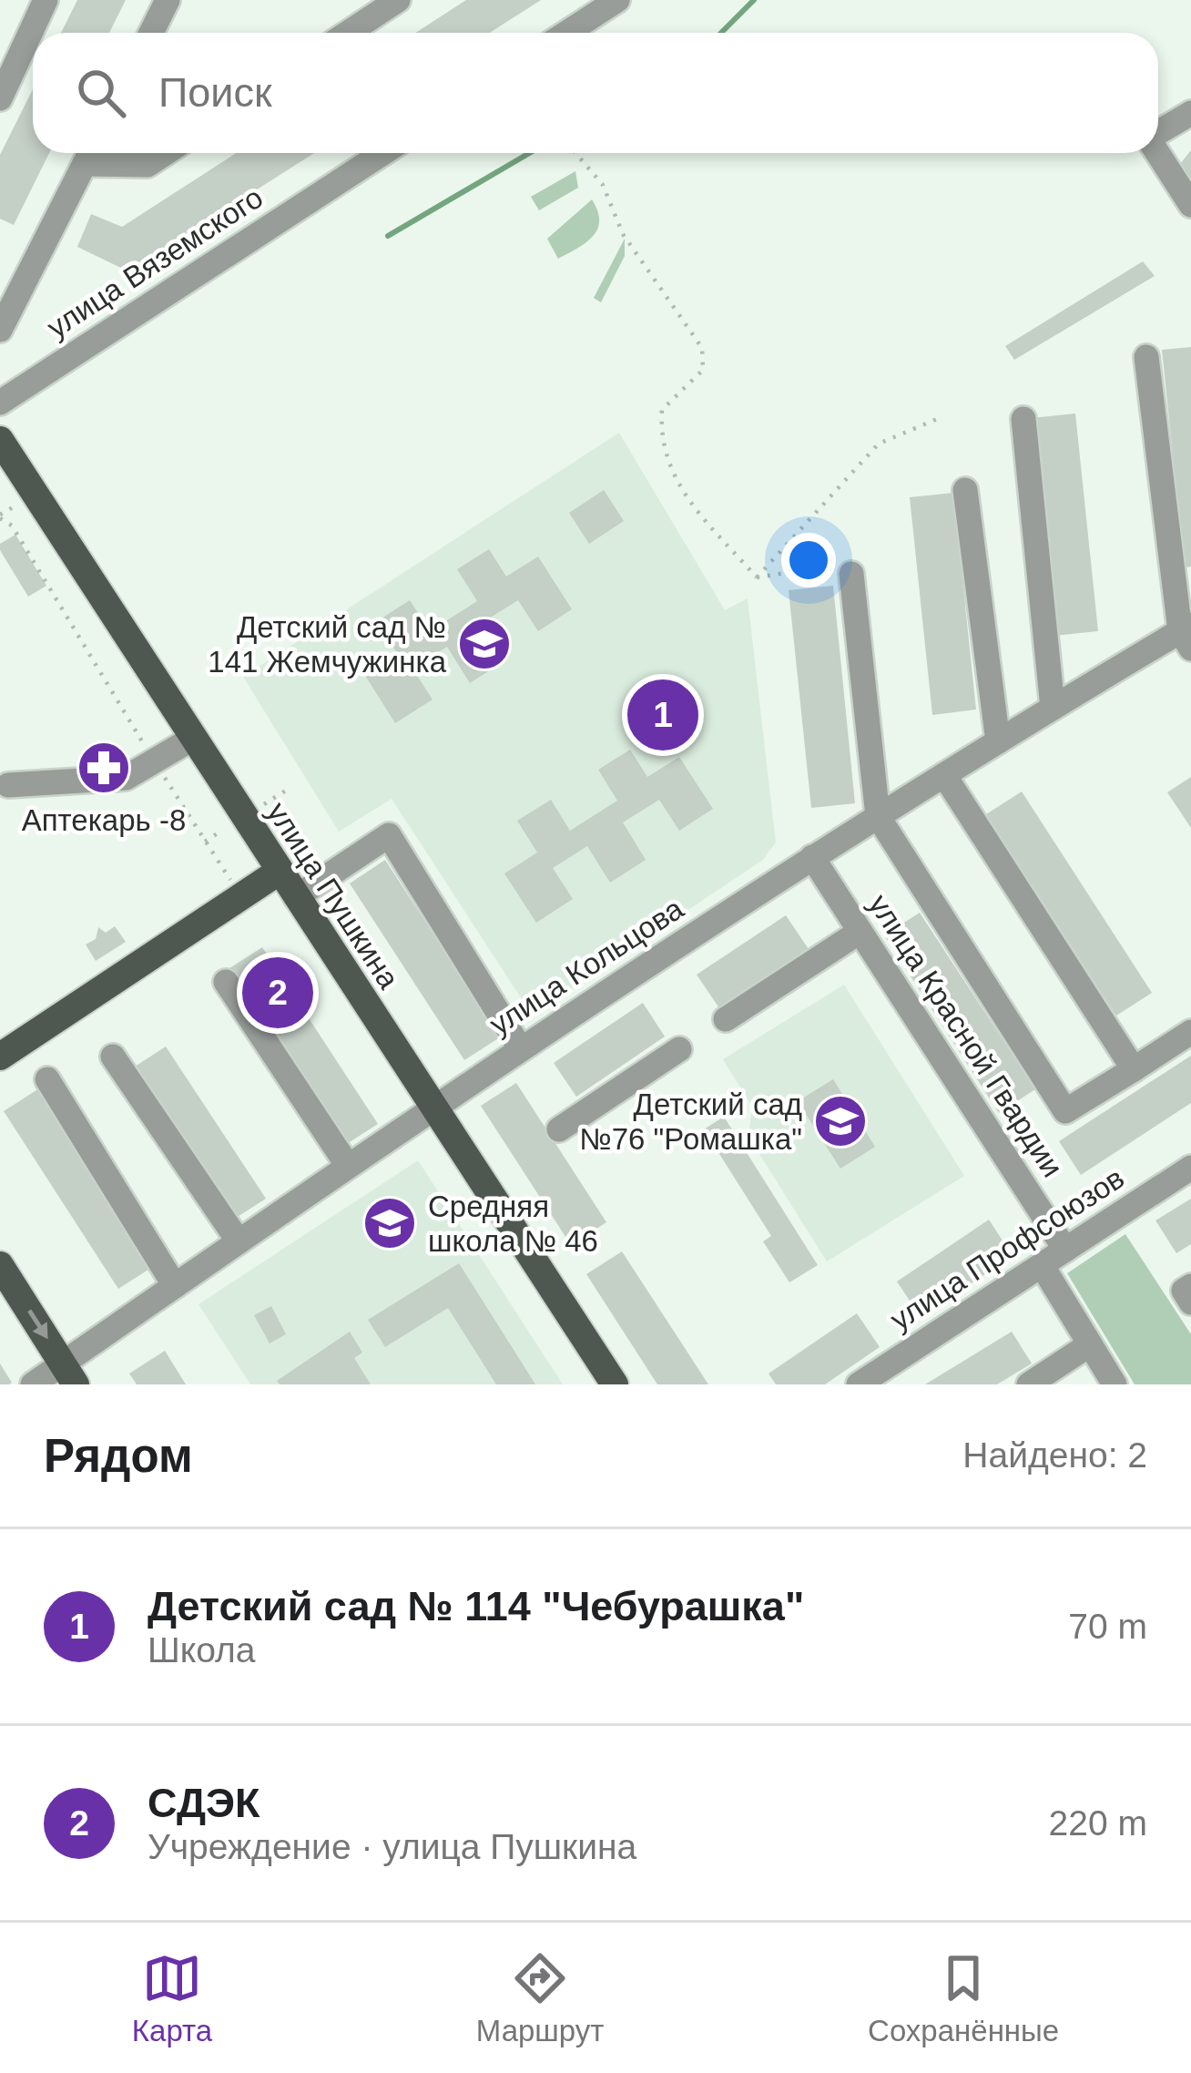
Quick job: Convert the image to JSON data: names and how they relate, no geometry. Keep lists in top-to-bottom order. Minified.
{"streets":{"main road":["улица Пушкина"],"street":["улица Вяземского","улица Кольцова","улица Красной Гвардии","улица Профсоюзов"]},"crossings":[["улица Пушкина","улица Кольцова"],["улица Кольцова","улица Красной Гвардии"],["улица Красной Гвардии","улица Профсоюзов"]],"places":{"school or university":["Детский сад № 141 Жемчужинка","Детский сад №76 \"Ромашка\"","Средняя школа № 46"],"pharmacy":["Аптекарь -8"]},"page":{"search":"Поиск","pins":["1","2"],"heading":["Рядом","Найдено: 2"],"list":[{"mark":"1","name":"Детский сад № 114 \"Чебурашка\"","note":"Школа","value":"70 m"},{"mark":"2","name":"СДЭК","note":"Учреждение · улица Пушкина","value":"220 m"}],"nav":["Карта","Маршрут","Сохранённые"]}}
